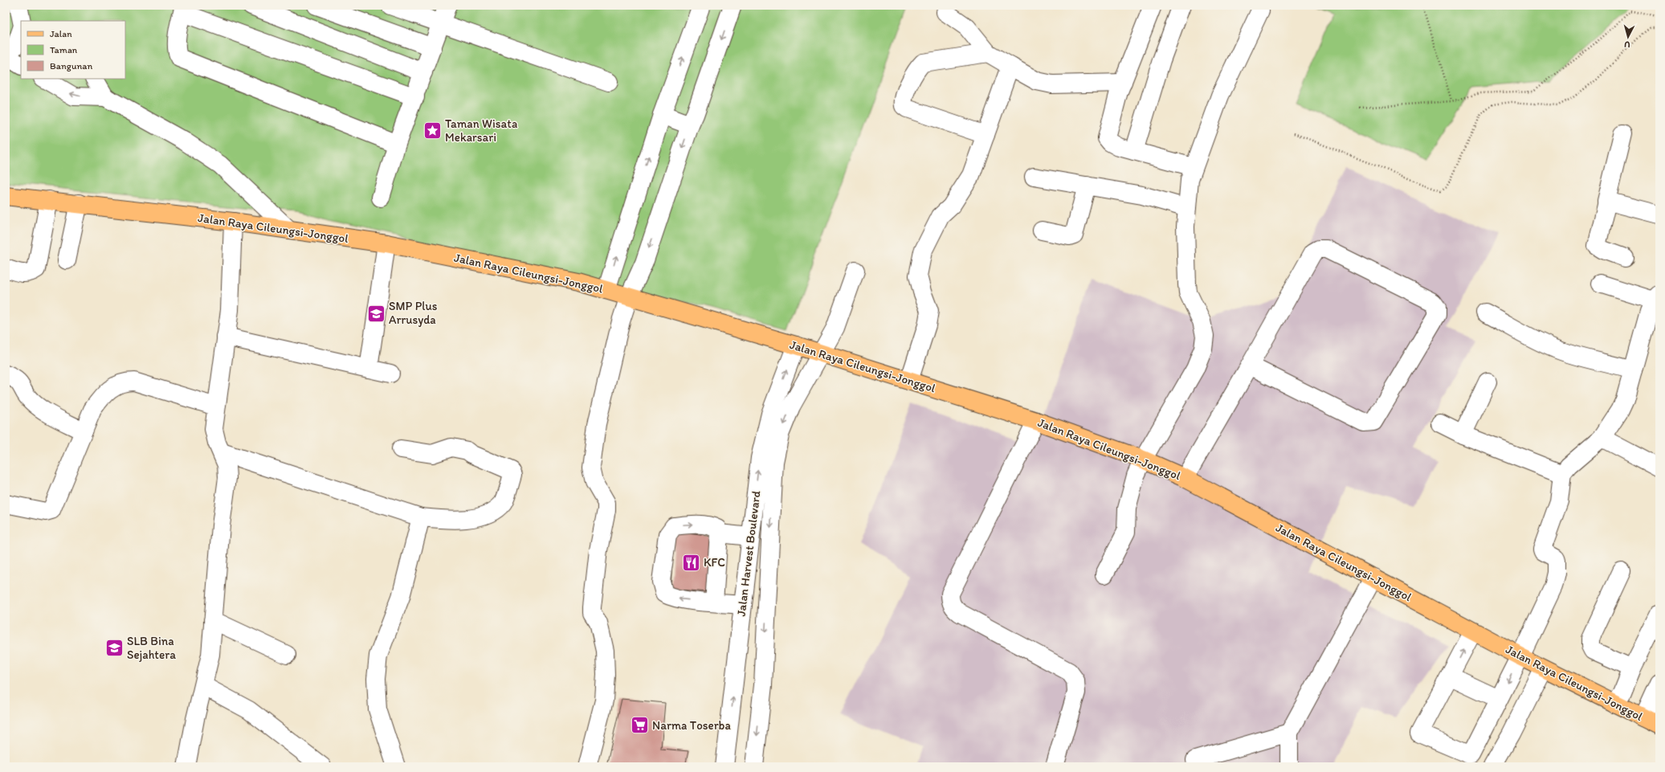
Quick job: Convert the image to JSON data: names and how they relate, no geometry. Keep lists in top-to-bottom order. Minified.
{"streets":{"main road":["Jalan Raya Cileungsi-Jonggol"],"street":["Jalan Harvest Boulevard"]},"crossings":[["Jalan Raya Cileungsi-Jonggol","Jalan Harvest Boulevard"]],"places":{"place":["Taman Wisata Mekarsari"],"school or university":["SMP Plus Arrusyda","SLB Bina Sejahtera"],"restaurant":["KFC"],"supermarket":["Narma Toserba"]},"legend":["Jalan","Taman","Bangunan"],"north":"bottom"}
